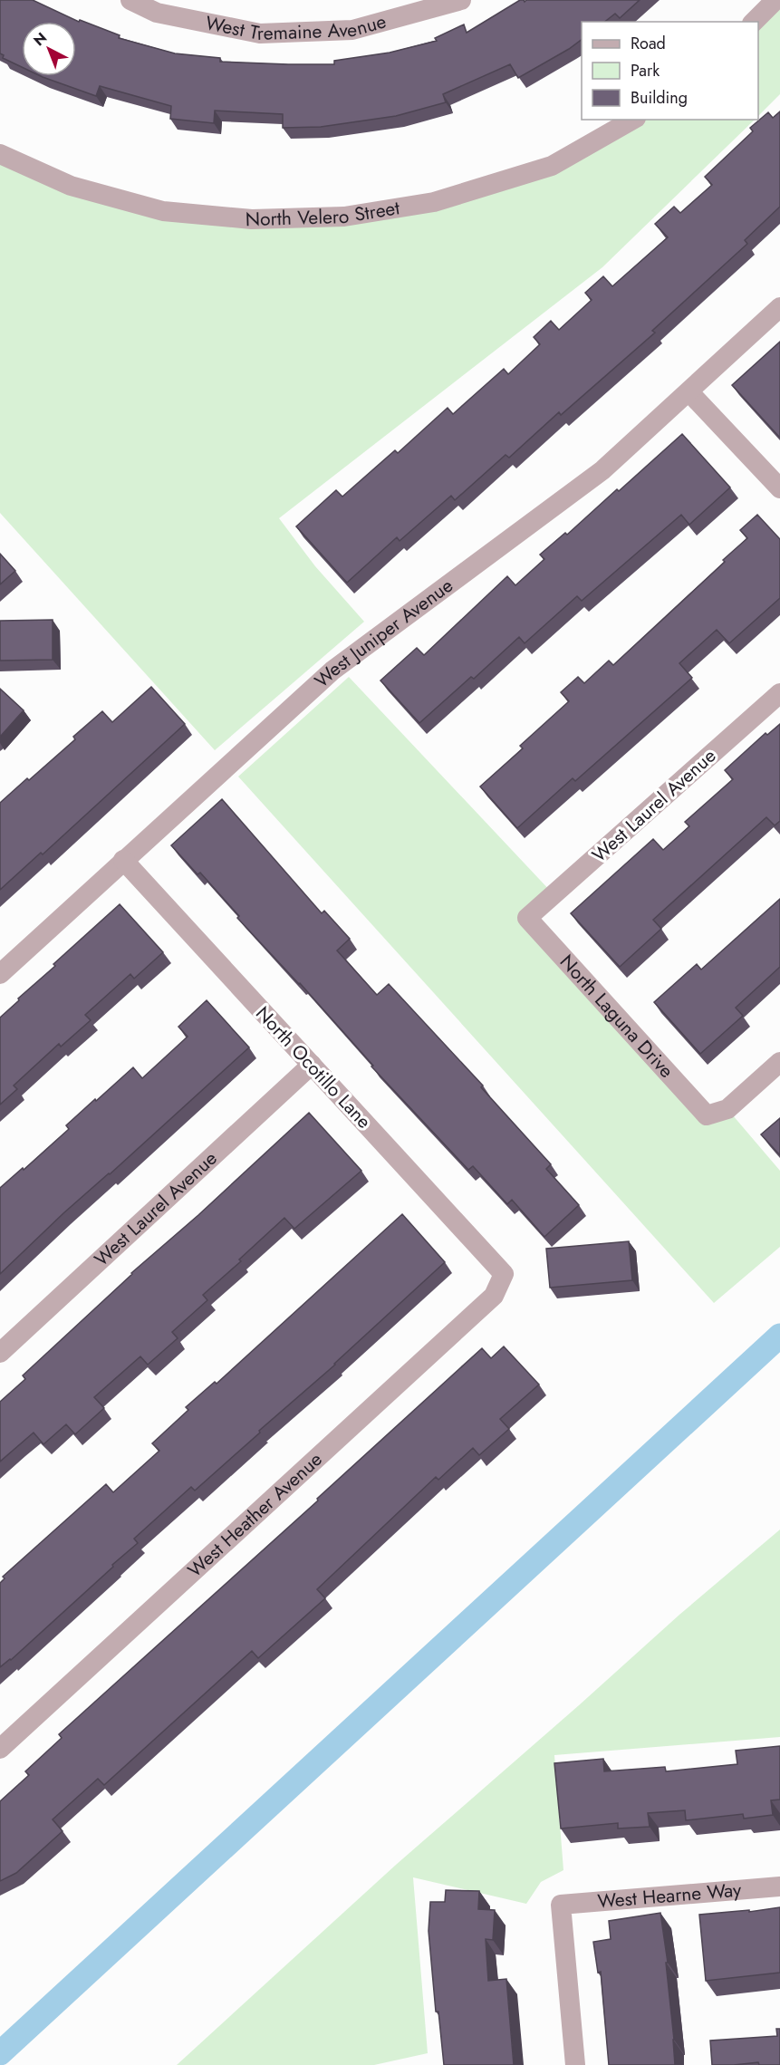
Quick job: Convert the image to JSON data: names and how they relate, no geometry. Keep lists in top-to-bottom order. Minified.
{"streets":{"street":["West Tremaine Avenue","North Velero Street","West Juniper Avenue","West Laurel Avenue","North Laguna Drive","North Ocotillo Lane","West Heather Avenue","West Hearne Way"]},"crossings":[["West Juniper Avenue","North Ocotillo Lane"],["West Laurel Avenue","North Laguna Drive"],["West Laurel Avenue","North Ocotillo Lane"],["North Ocotillo Lane","West Heather Avenue"]],"legend":["Road","Park","Building"],"north":"top left"}
